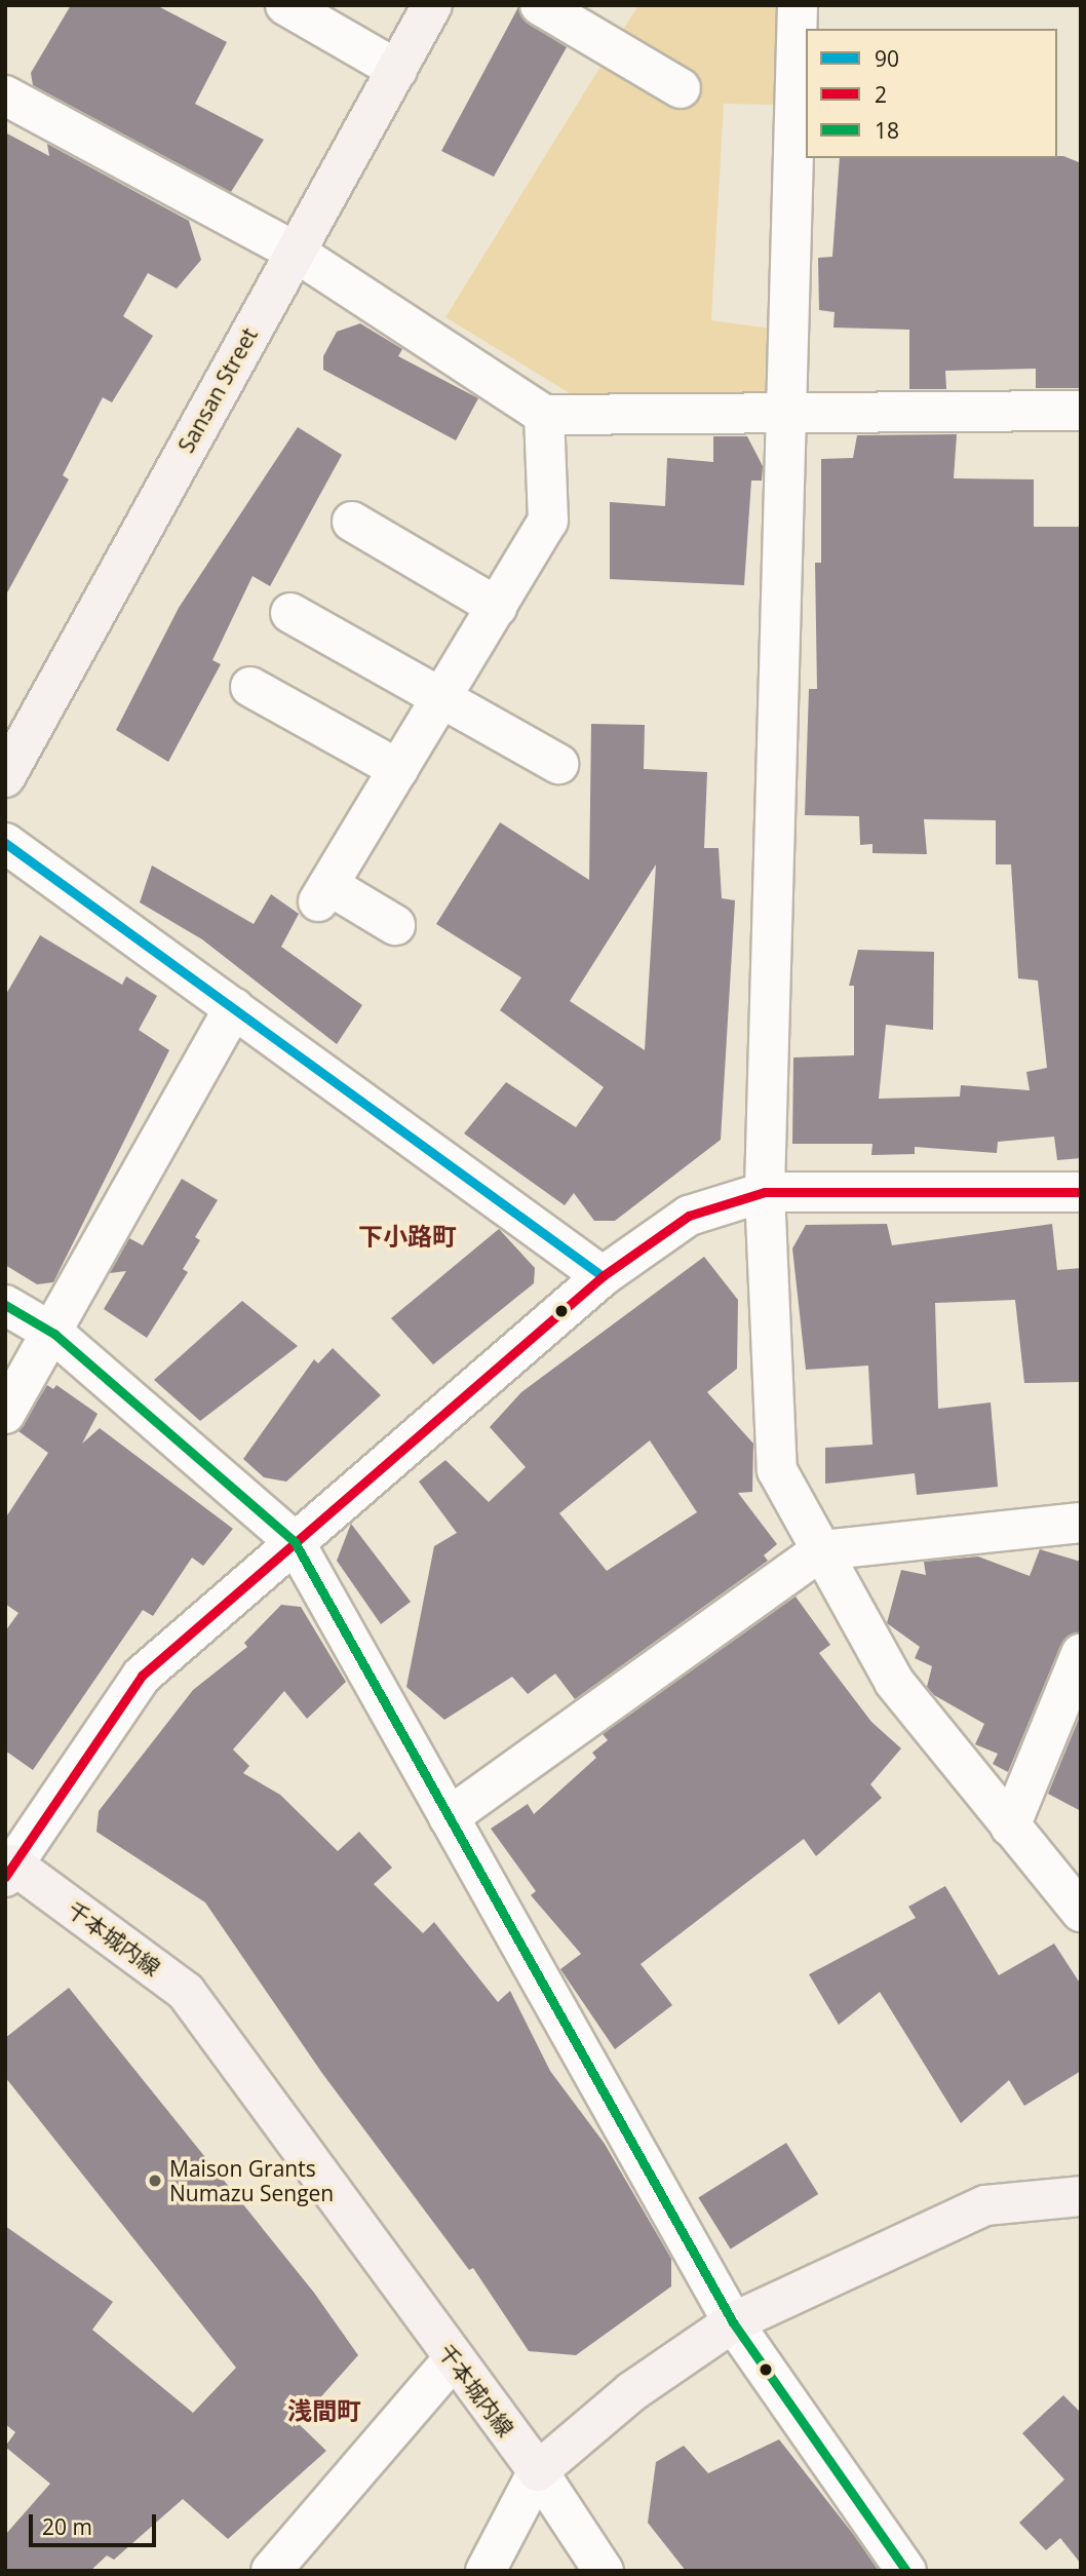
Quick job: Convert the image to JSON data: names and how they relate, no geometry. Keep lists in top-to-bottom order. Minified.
{"streets":{"main road":["Sansan Street","千本城内線"]},"districts":["下小路町","浅間町"],"places":["Maison Grants Numazu Sengen"],"lines":["transit line 90","transit line 2","transit line 18"],"legend":["90","2","18"],"scale_bar":"20 m"}
